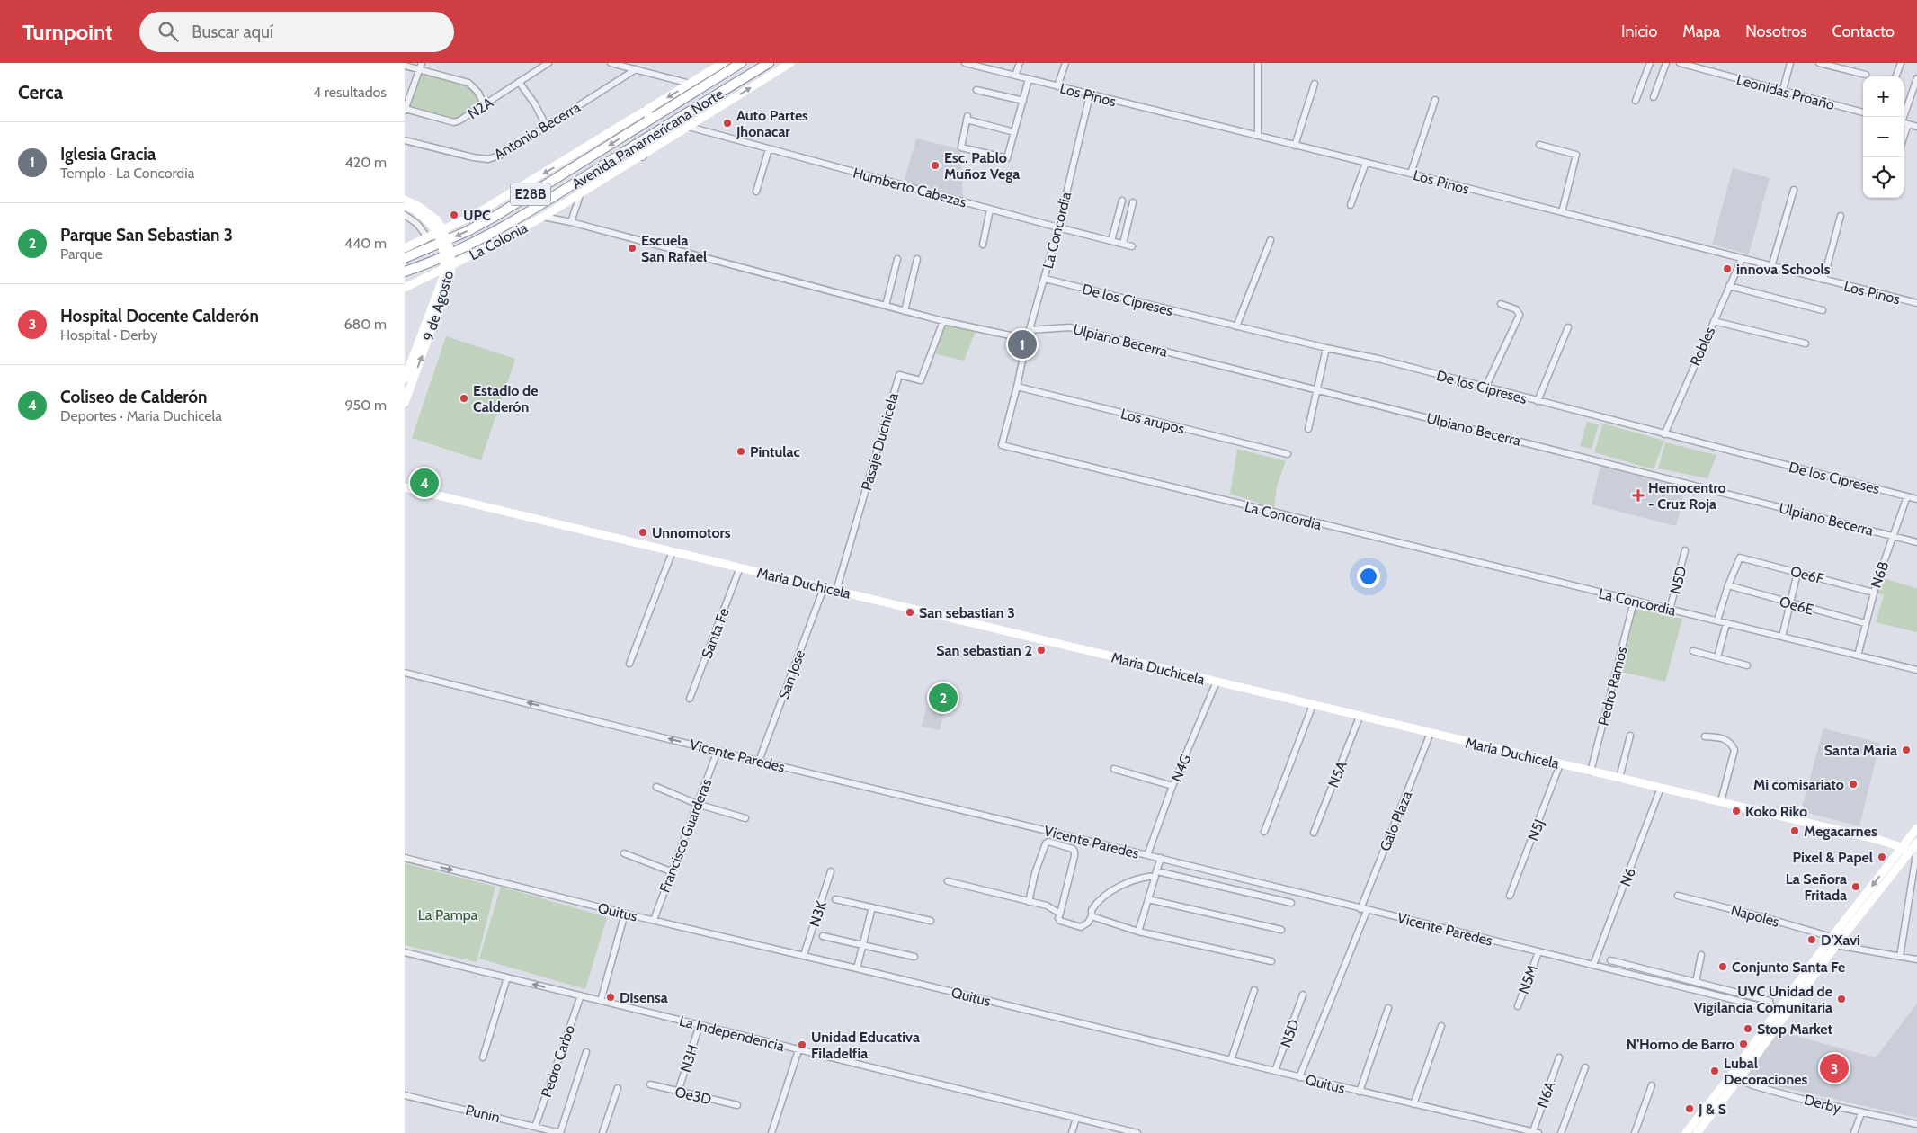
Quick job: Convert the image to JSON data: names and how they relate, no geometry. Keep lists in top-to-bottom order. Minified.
{"streets":{"highway":["Avenida Panamericana Norte","E28B"],"main road":["La Colonia","9 de Agosto","Maria Duchicela"],"street":["Leonidas Proaño","Los Pinos","N2A","Antonio Becerra","Humberto Cabezas","La Concordia","De los Cipreses","Ulpiano Becerra","Robles","Los arupos","Pasaje Duchicela","Oe6F","N6B","N5D","Oe6E","Santa Fe","San Jose","Pedro Ramos","Vicente Paredes","N4G","N5A","Galo Plaza","N5J","Francisco Guarderas","N6","Quitus","N3K","Napoles","N5M","La Independencia","N3H","Pedro Carbo","N6A","Oe3D","Derby","Punin"]},"crossings":[["Los Pinos","La Concordia"],["Los Pinos","Robles"],["Avenida Panamericana Norte","Humberto Cabezas"],["Avenida Panamericana Norte","La Colonia"],["Humberto Cabezas","La Concordia"],["La Concordia","De los Cipreses"],["La Concordia","Ulpiano Becerra"],["La Concordia","Los arupos"],["La Concordia","N6B"],["La Concordia","N5D"],["La Concordia","Pedro Ramos"],["De los Cipreses","Robles"],["De los Cipreses","N6B"],["Ulpiano Becerra","N6B"],["Pasaje Duchicela","Maria Duchicela"],["Oe6F","N6B"],["Oe6F","Oe6E"],["N6B","Oe6E"],["N5D","Quitus"],["Maria Duchicela","Santa Fe"],["Maria Duchicela","San Jose"],["Maria Duchicela","Pedro Ramos"],["Maria Duchicela","N4G"],["Maria Duchicela","N5A"],["Maria Duchicela","Galo Plaza"],["Maria Duchicela","N5J"],["Maria Duchicela","N6"],["San Jose","Vicente Paredes"],["Vicente Paredes","N4G"],["Vicente Paredes","Galo Plaza"],["Vicente Paredes","Francisco Guarderas"],["Vicente Paredes","N6"],["Vicente Paredes","N5M"],["Francisco Guarderas","Quitus"],["Quitus","N3K"],["Quitus","N6A"],["La Independencia","N3H"],["La Independencia","Pedro Carbo"],["N3H","Oe3D"],["Pedro Carbo","Punin"]],"parks":["La Pampa"],"places":{"other":["Auto Partes Jhonacar","Esc. Pablo Muñoz Vega","UPC","Escuela San Rafael","innova Schools","Estadio de Calderón","Pintulac","Unnomotors","San sebastian 3","San sebastian 2","Santa Maria","Mi comisariato","Koko Riko","Megacarnes","Pixel & Papel","La Señora Fritada","D'Xavi","Conjunto Santa Fe","Disensa","UVC Unidad de Vigilancia Comunitaria","Stop Market","N'Horno de Barro","Unidad Educativa Filadelfia","Lubal Decoraciones","J & S"],"health":["Hemocentro - Cruz Roja"]},"page":{"header":"Turnpoint","search":"Buscar aquí","nav":["Inicio","Mapa","Nosotros","Contacto"],"heading":["Cerca","4 resultados"],"map_buttons":["+","−"],"list":[{"mark":"1","name":"Iglesia Gracia","note":"Templo · La Concordia","value":"420 m"},{"mark":"2","name":"Parque San Sebastian 3","note":"Parque","value":"440 m"},{"mark":"3","name":"Hospital Docente Calderón","note":"Hospital · Derby","value":"680 m"},{"mark":"4","name":"Coliseo de Calderón","note":"Deportes · Maria Duchicela","value":"950 m"}],"pins":["1","4","2","3"]}}
